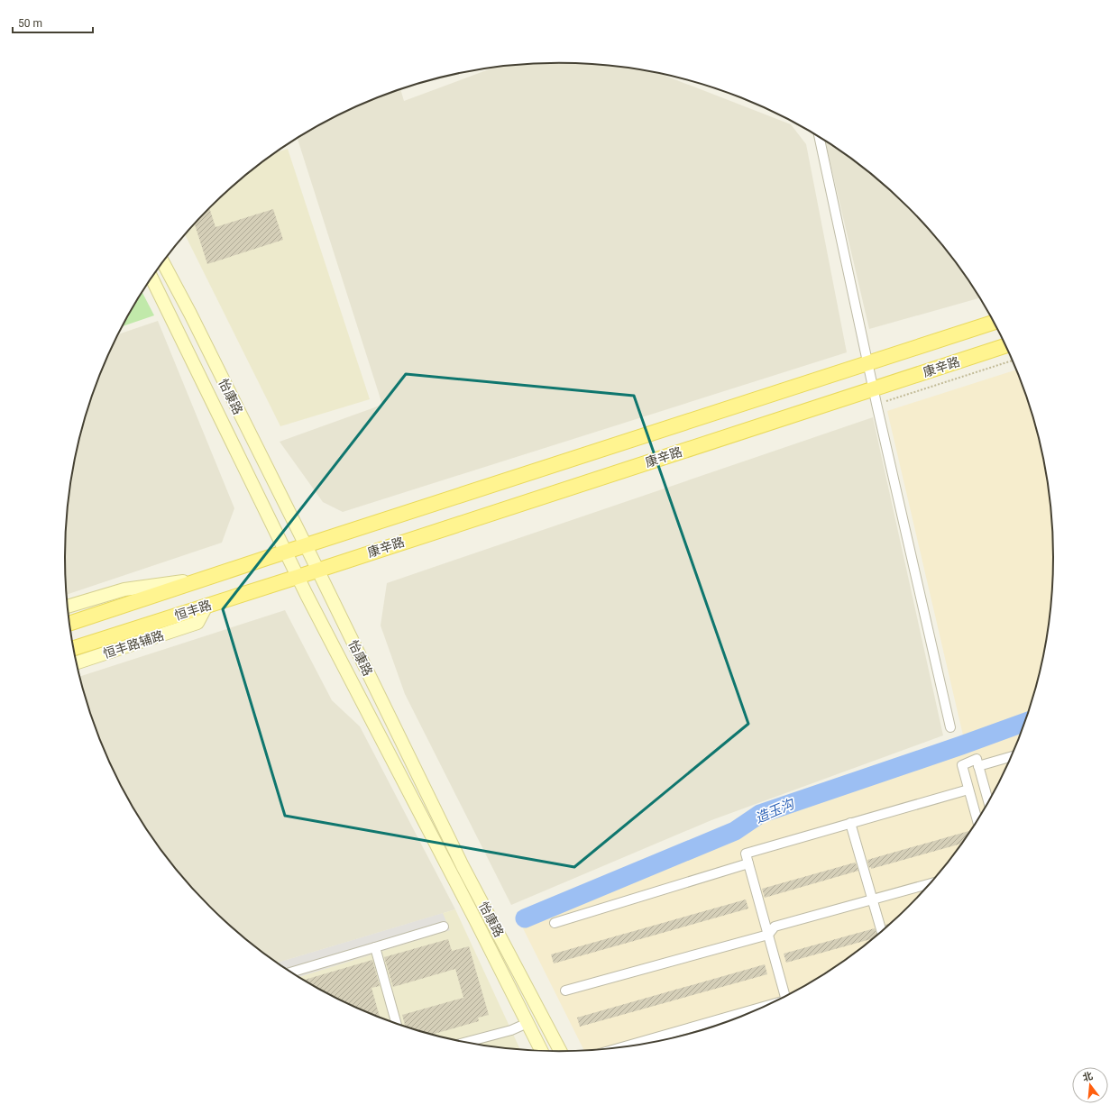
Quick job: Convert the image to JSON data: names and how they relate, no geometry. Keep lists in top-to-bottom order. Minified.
{"streets":{"main road":["康辛路","怡康路","恒丰路","恒丰路辅路"]},"crossings":[["康辛路","怡康路"],["康辛路","恒丰路"],["怡康路","恒丰路"],["恒丰路","恒丰路辅路"]],"water":["造玉沟"],"scale_bar":"50 m","north":"top"}
